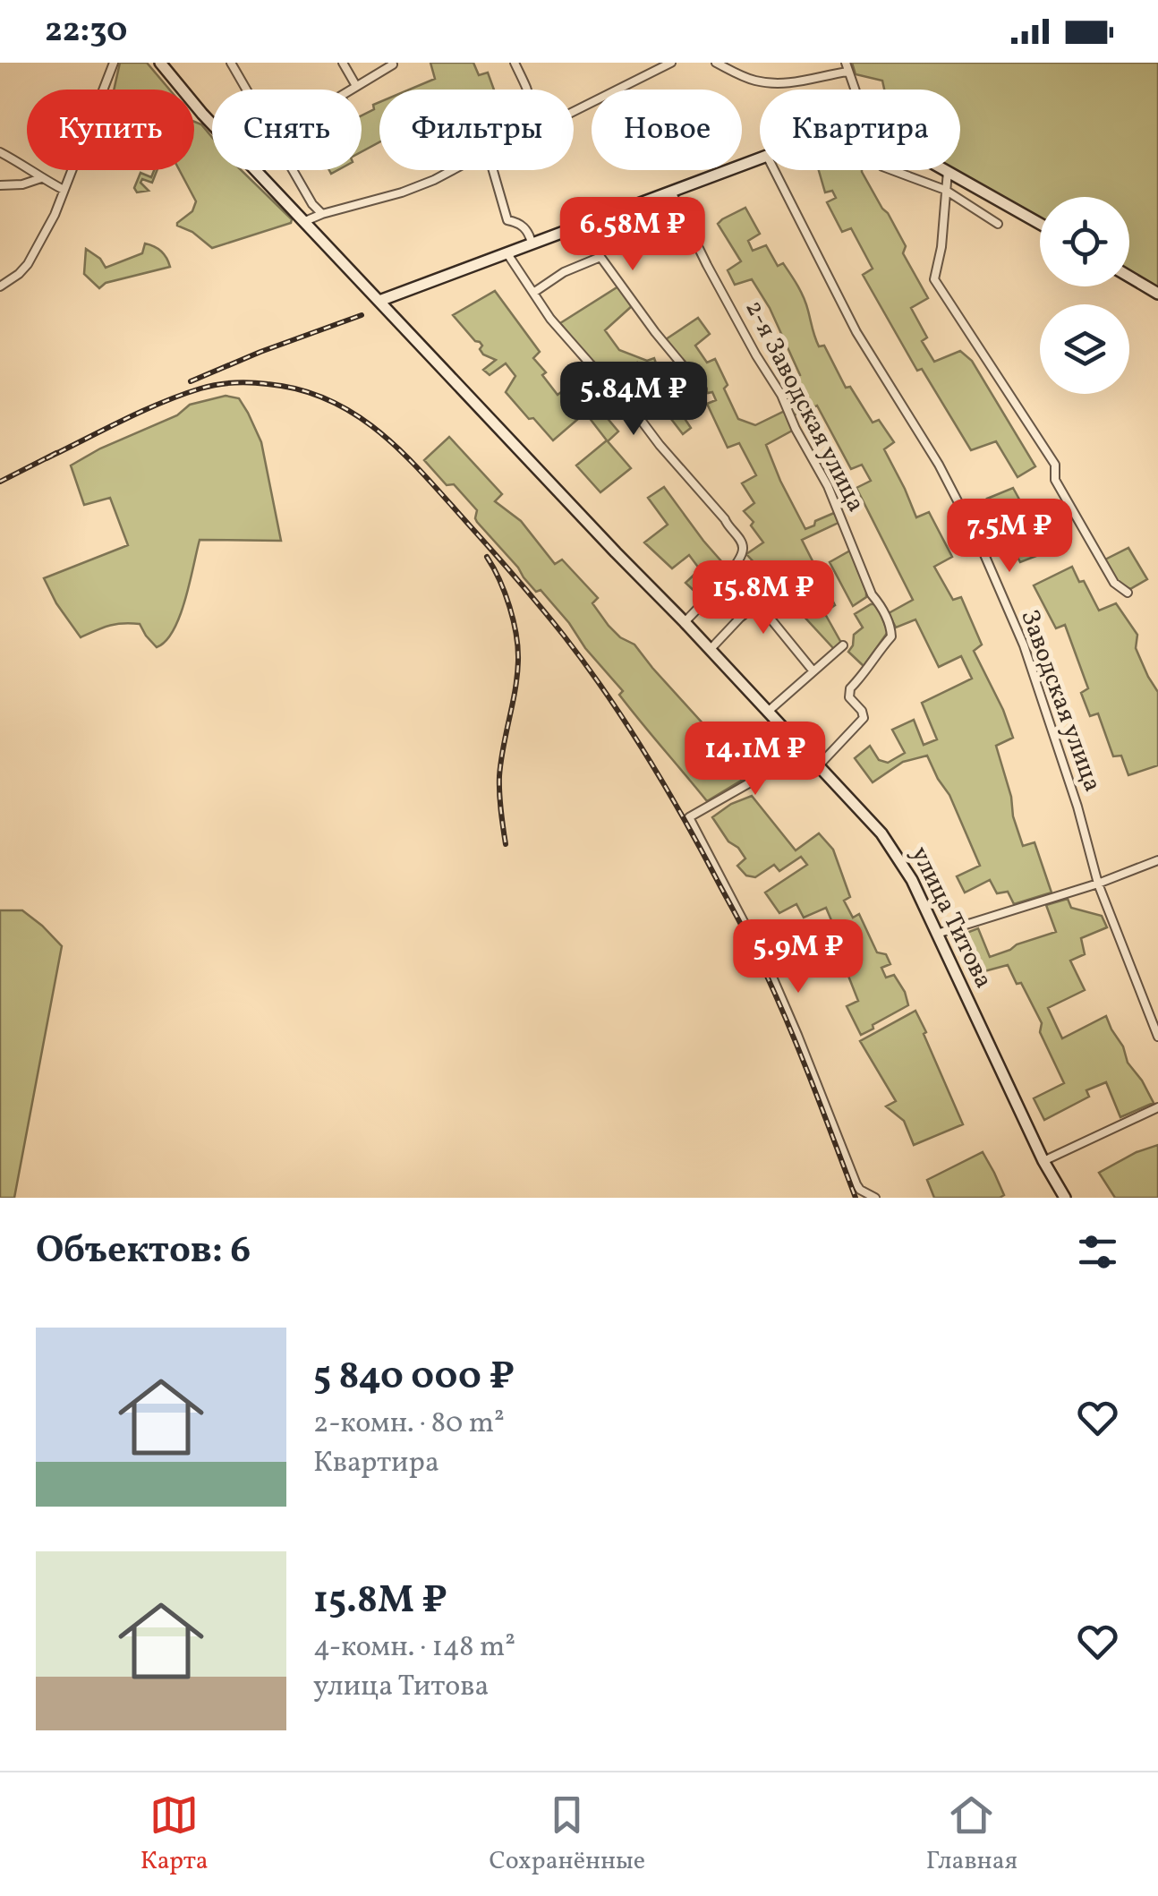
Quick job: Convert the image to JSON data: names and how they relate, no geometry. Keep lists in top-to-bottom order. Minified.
{"streets":{"main road":["улица Титова"],"street":["2-я Заводская улица","Заводская улица"]},"crossings":[["2-я Заводская улица","улица Титова"]],"page":{"status":"22:30","chip":["Купить","Снять","Фильтры","Новое","Квартира"],"price":["6.58M ₽","5.84M ₽","7.5M ₽","15.8M ₽","14.1M ₽","5.9M ₽"],"heading":"Объектов: 6","list":[{"name":"5 840 000 ₽","note":"2-комн. · 80 m² · Квартира"},{"name":"15.8M ₽","note":"4-комн. · 148 m² · улица Титова"}],"tabs":["Карта","Сохранённые","Главная"]}}
